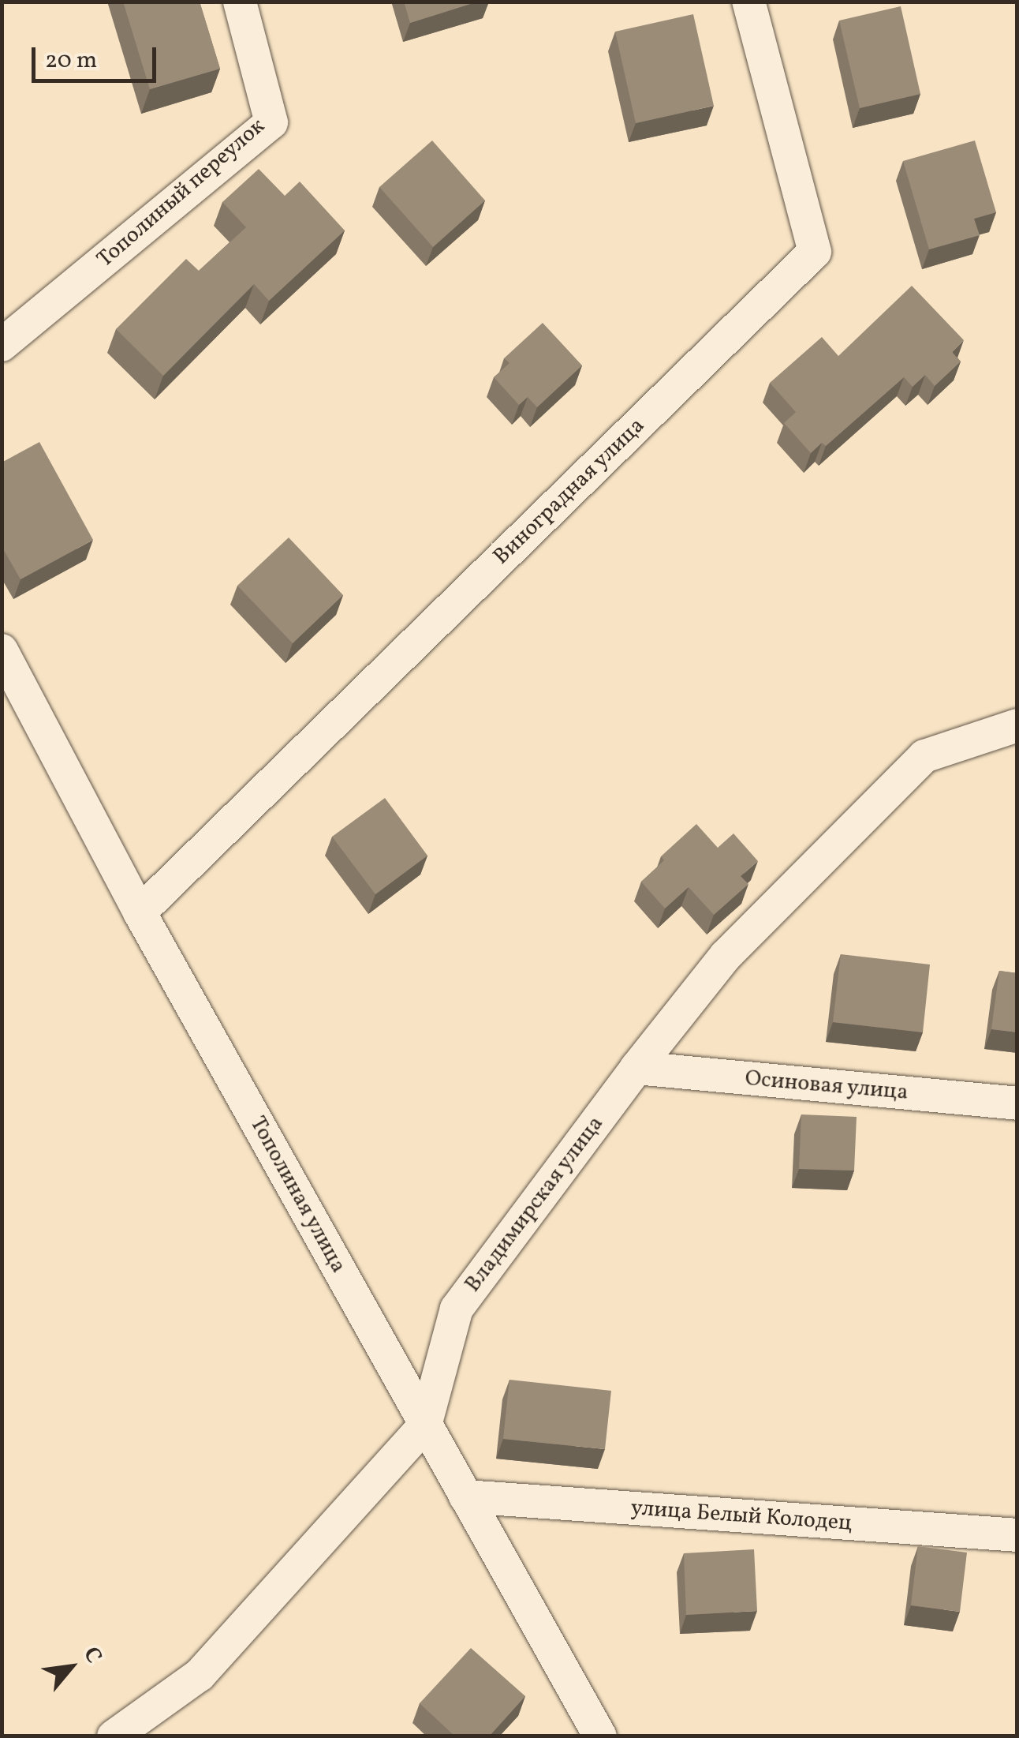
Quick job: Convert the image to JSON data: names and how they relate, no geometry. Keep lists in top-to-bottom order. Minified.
{"streets":{"street":["Тополиный переулок","Виноградная улица","Осиновая улица","Тополиная улица","Владимирская улица","улица Белый Колодец"]},"crossings":[["Виноградная улица","Тополиная улица"],["Осиновая улица","Владимирская улица"],["Тополиная улица","Владимирская улица"],["Тополиная улица","улица Белый Колодец"]],"scale_bar":"20 m","north":"top right"}
